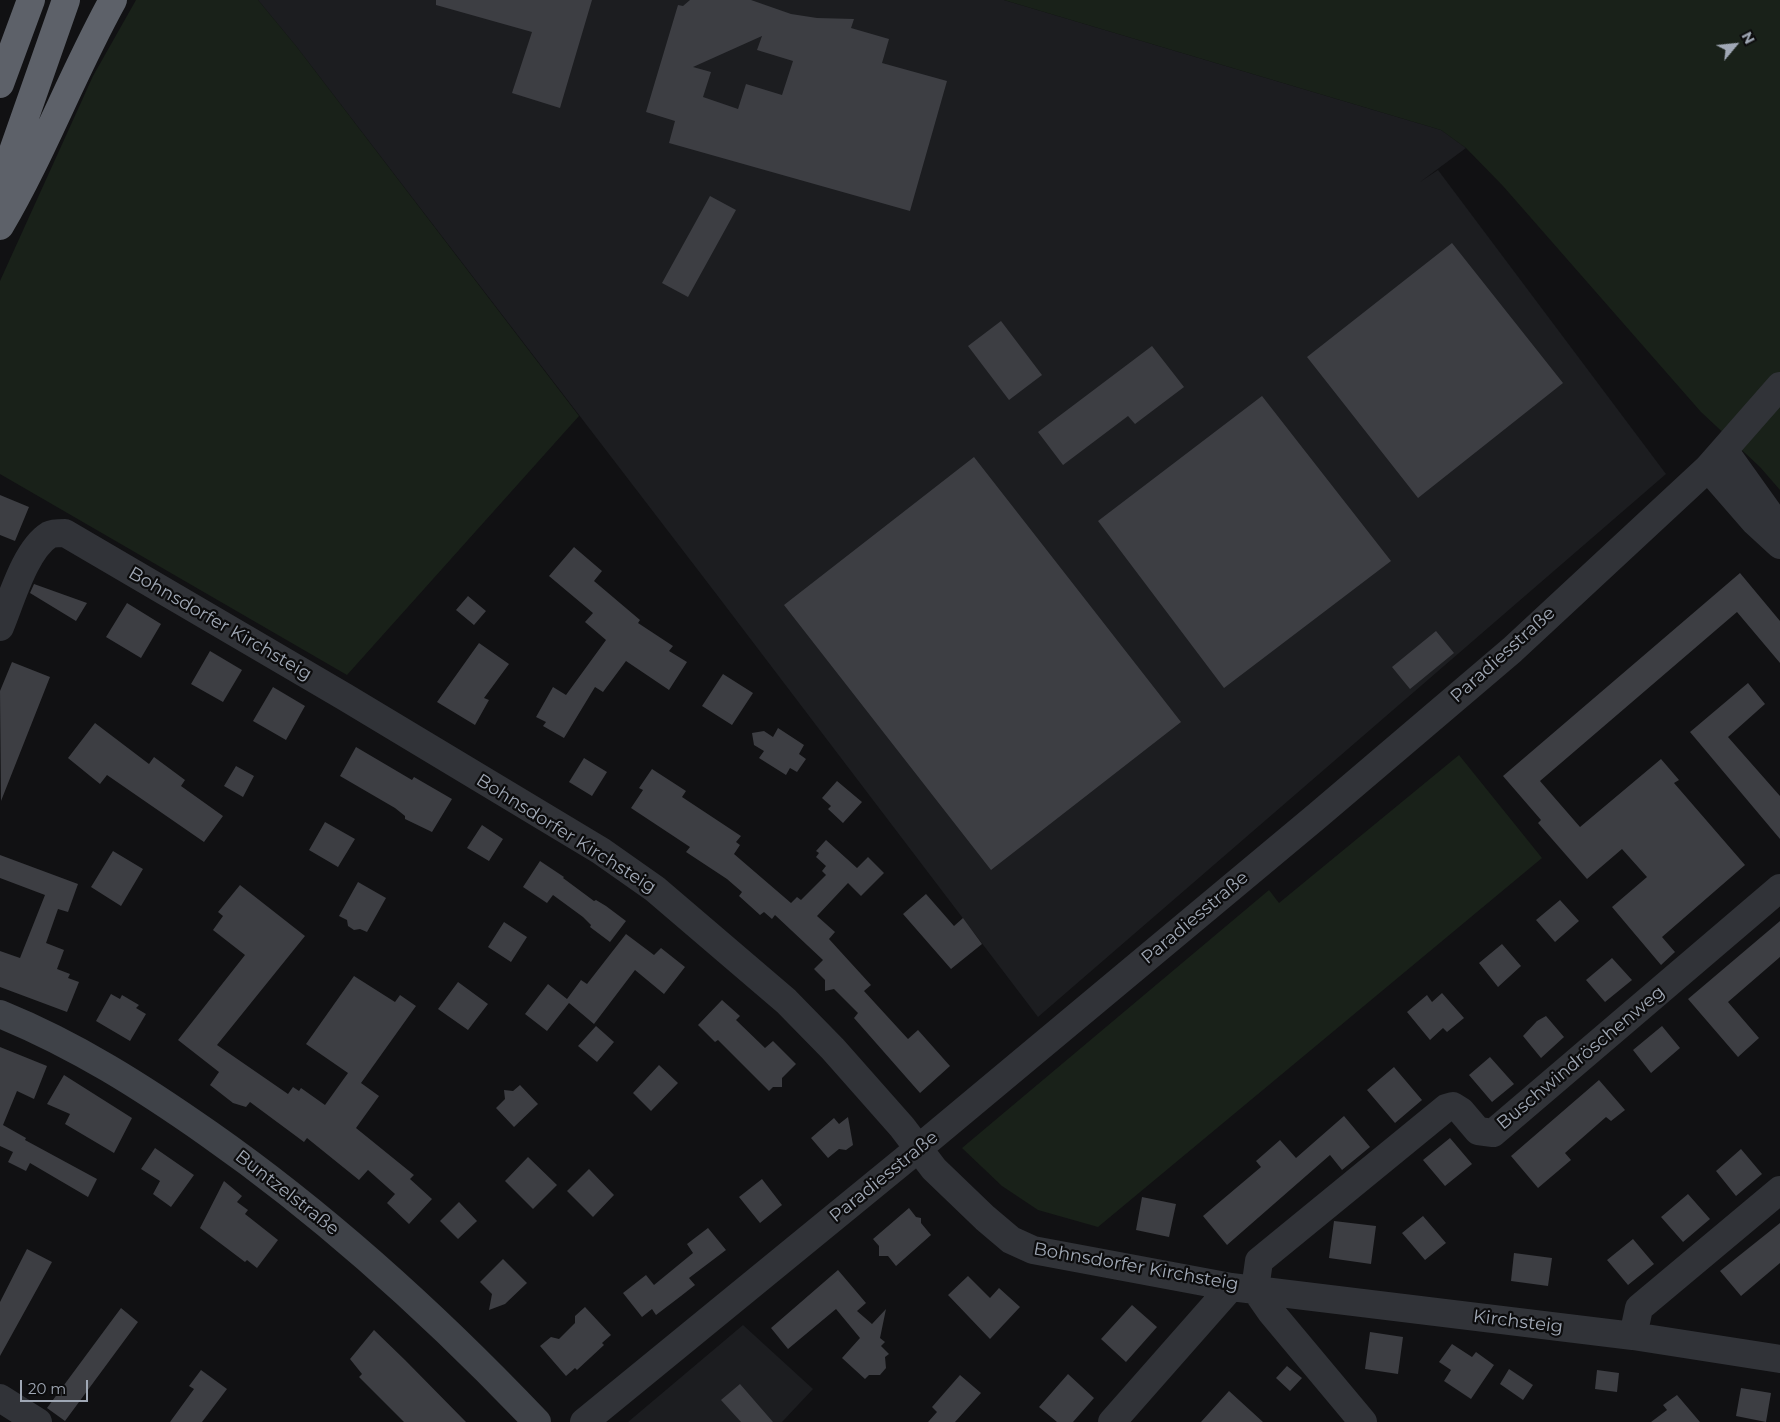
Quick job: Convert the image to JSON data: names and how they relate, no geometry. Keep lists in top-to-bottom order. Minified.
{"streets":{"street":["Bohnsdorfer Kirchsteig","Paradiesstraße","Buschwindröschenweg","Buntzelstraße","Kirchsteig"]},"crossings":[["Bohnsdorfer Kirchsteig","Paradiesstraße"],["Bohnsdorfer Kirchsteig","Buschwindröschenweg"],["Bohnsdorfer Kirchsteig","Kirchsteig"],["Buschwindröschenweg","Kirchsteig"]],"scale_bar":"20 m","north":"top right"}
